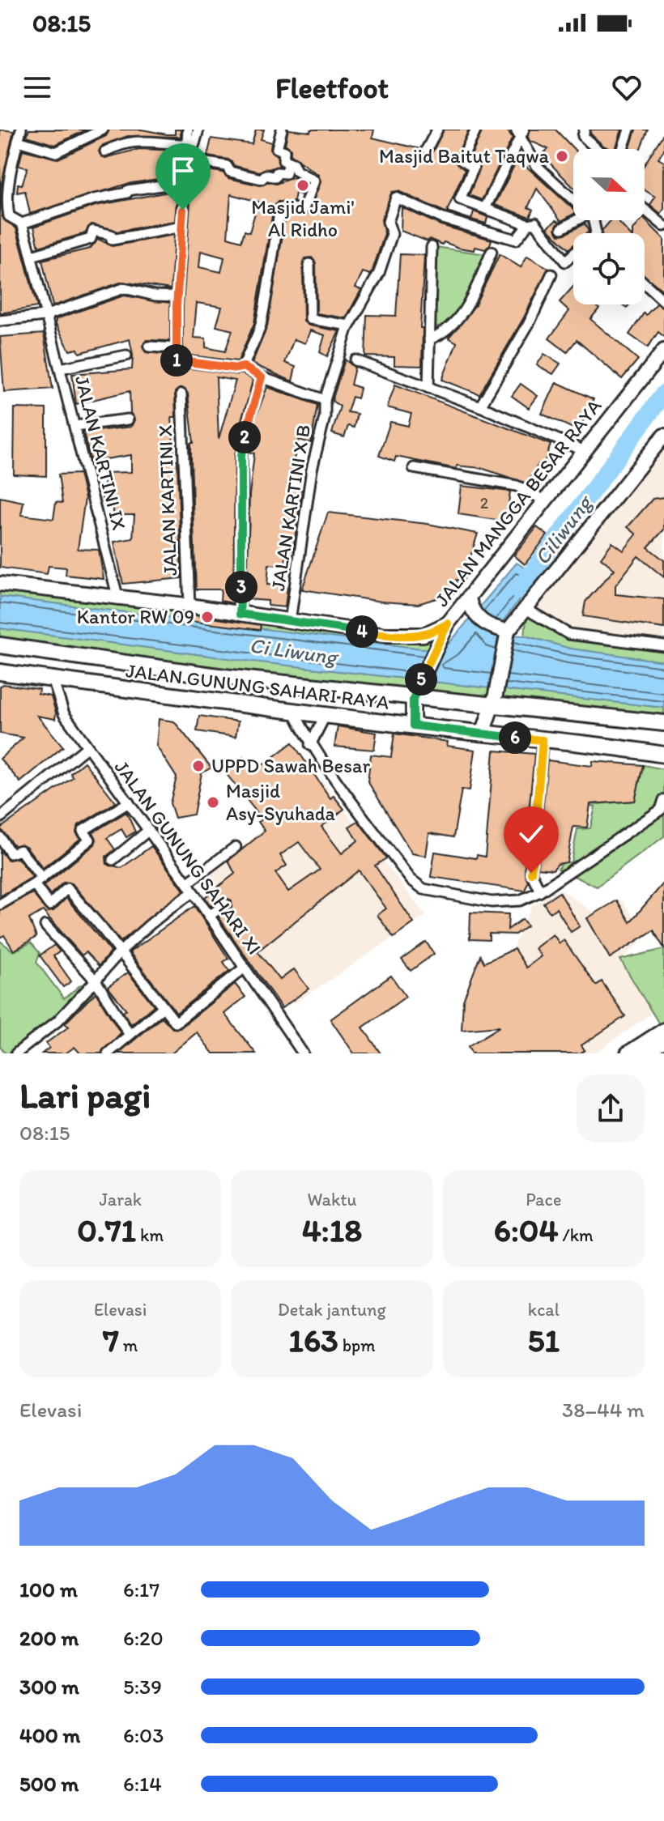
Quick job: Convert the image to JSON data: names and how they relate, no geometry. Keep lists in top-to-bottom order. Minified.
{"streets":{"main road":["JALAN MANGGA BESAR RAYA","JALAN GUNUNG SAHARI RAYA"],"street":["JALAN KARTINI IX","JALAN KARTINI X","JALAN KARTINI X B","JALAN GUNUNG SAHARI XI"]},"crossings":[["JALAN MANGGA BESAR RAYA","JALAN GUNUNG SAHARI RAYA"],["JALAN GUNUNG SAHARI RAYA","JALAN GUNUNG SAHARI XI"]],"water":["Ciliwung","Ci Liwung"],"places":["Masjid Baitut Taqwa","Masjid Jami' Al Ridho","Kantor RW 09","UPPD Sawah Besar","Masjid Asy-Syuhada"],"house_numbers":["2"],"north":"right","page":{"status":"08:15","header":"Fleetfoot","pins":["1","2","3","4","5","6"],"heading":["Lari pagi","08:15"],"stats":[["Jarak","0.71 km"],["Waktu","4:18"],["Pace","6:04 /km"],["Elevasi","7 m"],["Detak jantung","163 bpm"],["kcal","51"]],"chart":["Elevasi","38–44 m"],"list":[{"name":"100 m","note":"6:17"},{"name":"200 m","note":"6:20"},{"name":"300 m","note":"5:39"},{"name":"400 m","note":"6:03"},{"name":"500 m","note":"6:14"}]}}
